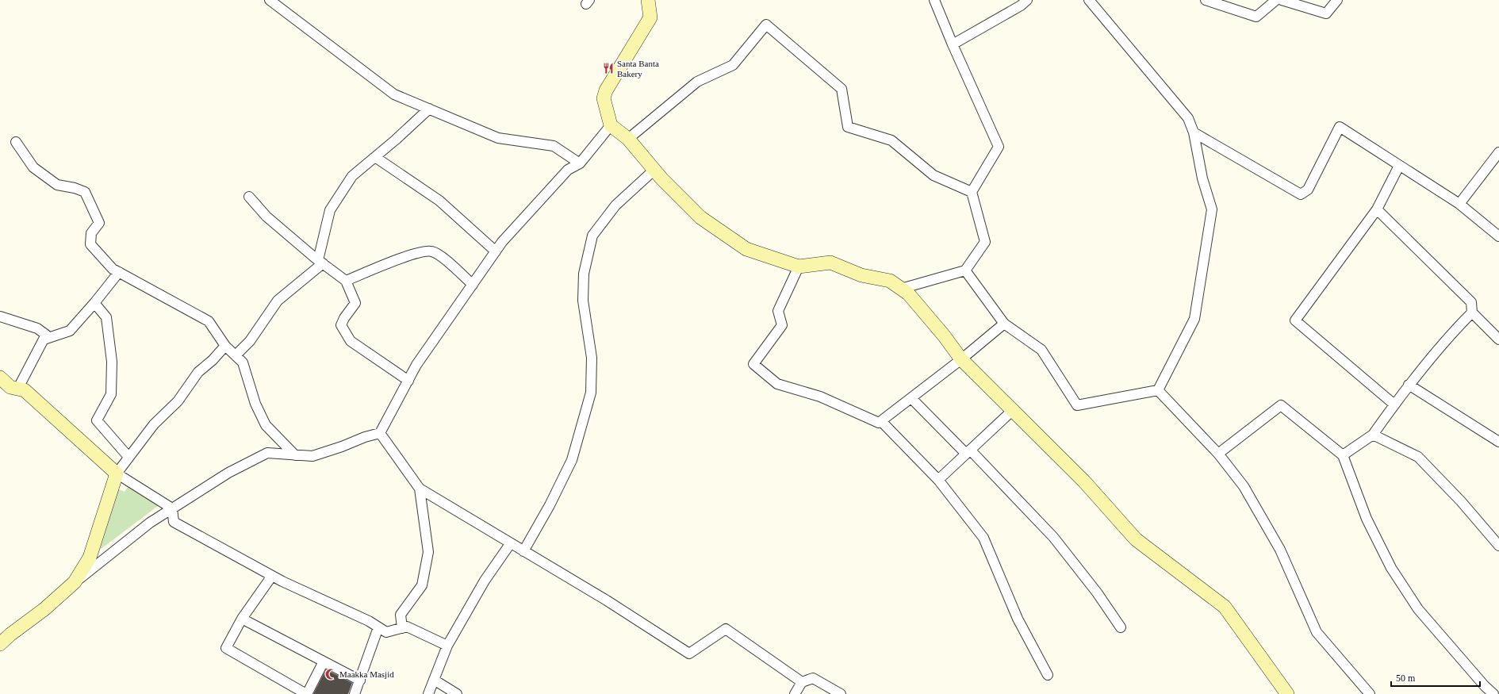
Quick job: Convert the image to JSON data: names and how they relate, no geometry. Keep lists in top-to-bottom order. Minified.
{"places":{"restaurant":["Santa Banta Bakery"],"mosque":["Maakka Masjid"]},"scale_bar":"50 m"}
